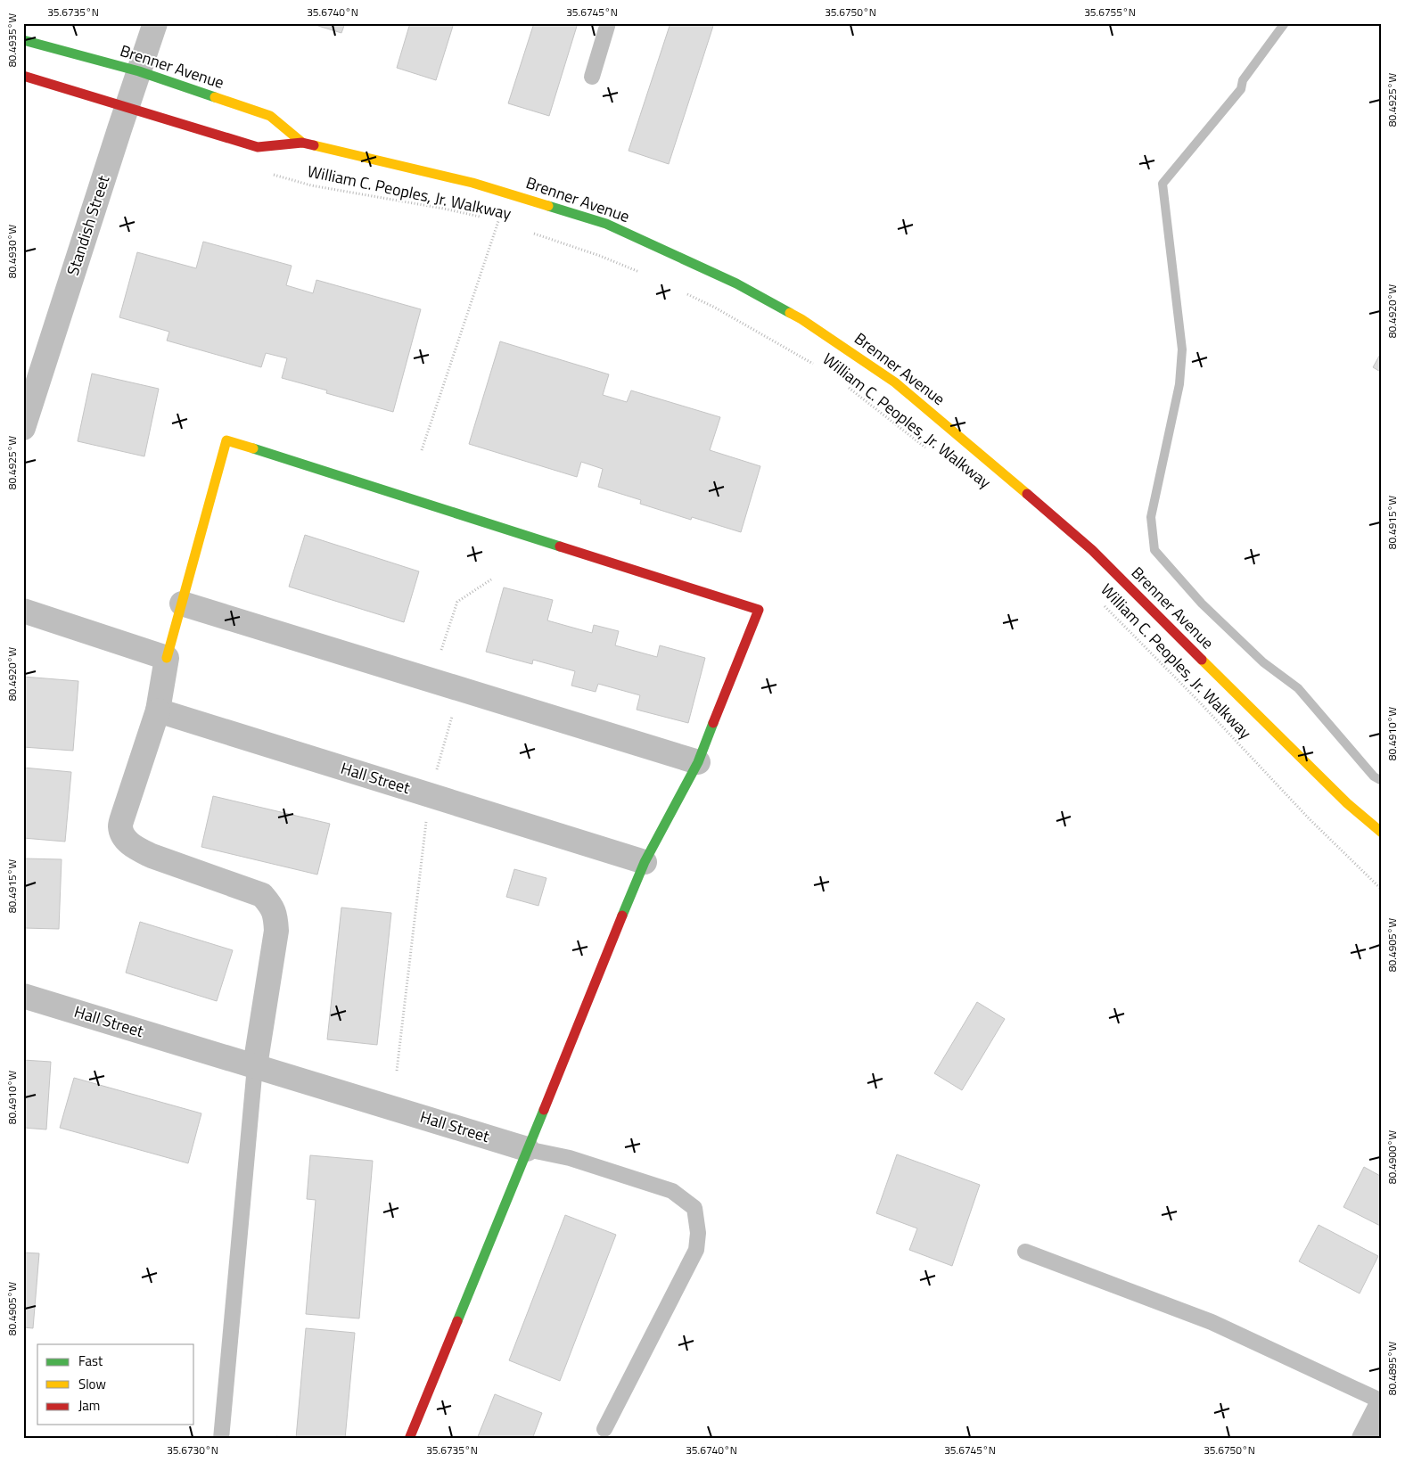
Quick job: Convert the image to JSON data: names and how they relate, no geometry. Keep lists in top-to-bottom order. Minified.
{"streets":{"street":["Brenner Avenue","Standish Street","Hall Street"],"path":["William C. Peoples, Jr. Walkway"]},"crossings":[["Brenner Avenue","Standish Street"]],"legend":["Fast","Slow","Jam"],"coordinates":["35.6735°N","35.6740°N","35.6745°N","35.6750°N","35.6755°N","80.4935°W","80.4925°W","80.4930°W","80.4920°W","80.4915°W","80.4910°W","80.4905°W","80.4900°W","80.4895°W","35.6730°N"]}
